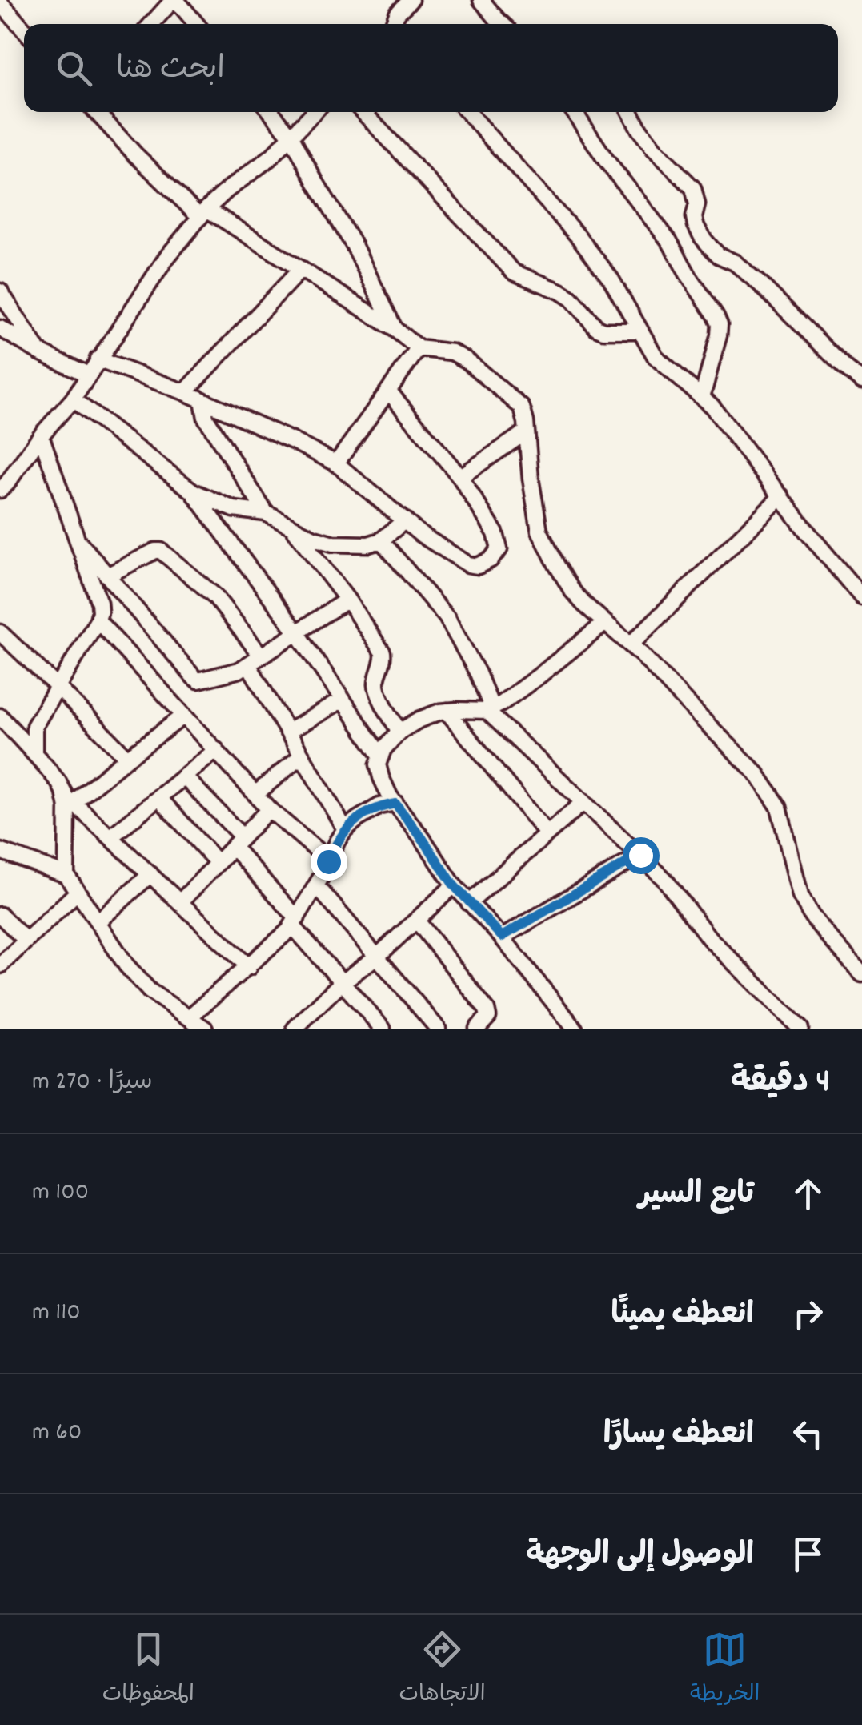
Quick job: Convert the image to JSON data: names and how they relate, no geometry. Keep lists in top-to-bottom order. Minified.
{"page":{"search":"ابحث هنا","heading":["4 دقيقة","سيرًا · 270 m"],"list":[["تابع السير","100 m"],["انعطف يمينًا","110 m"],["انعطف يسارًا","60 m"],"الوصول إلى الوجهة"],"nav":["الخريطة","الاتجاهات","المحفوظات"]}}
